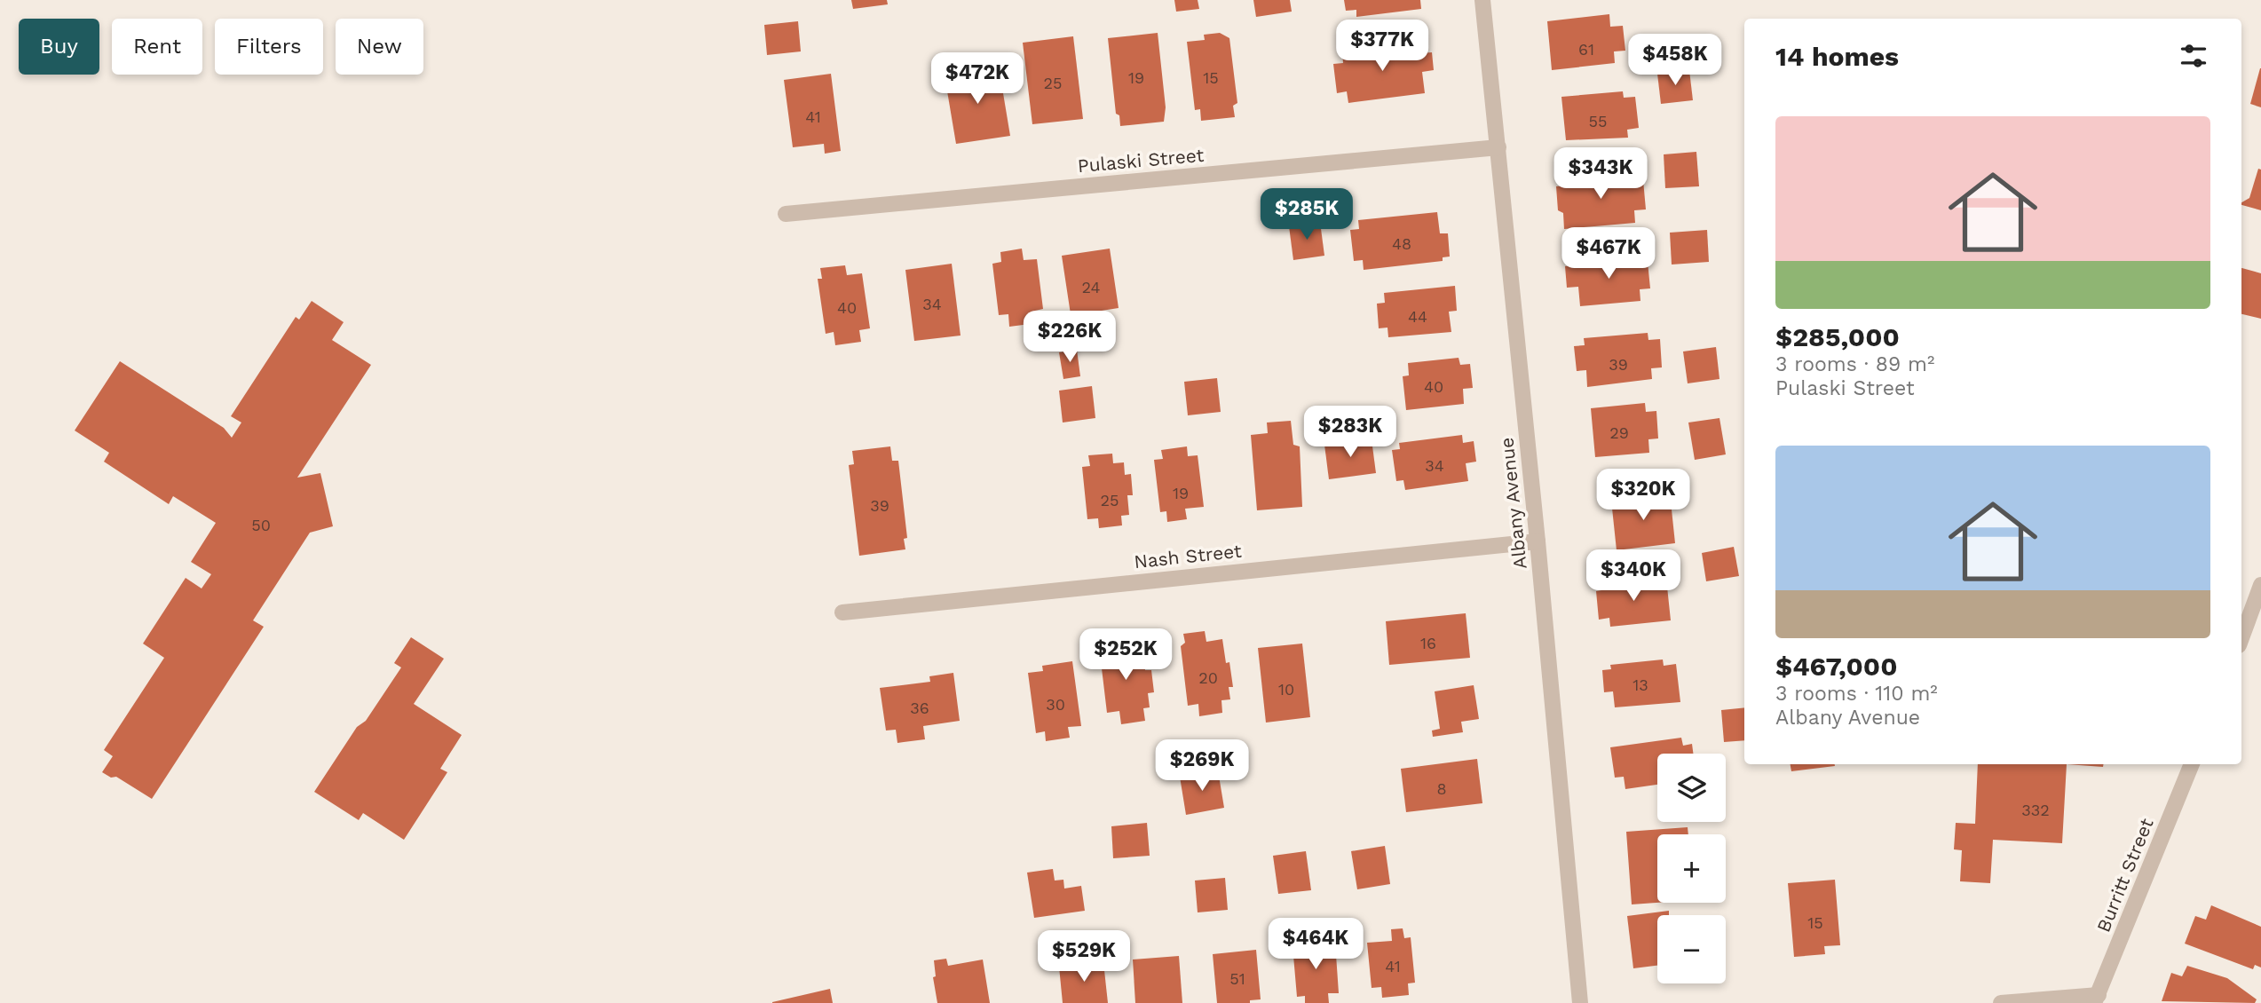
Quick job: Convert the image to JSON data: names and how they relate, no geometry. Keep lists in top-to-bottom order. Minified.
{"streets":{"street":["Pulaski Street","Albany Avenue","Nash Street","Burritt Street"]},"crossings":[["Pulaski Street","Albany Avenue"],["Albany Avenue","Nash Street"]],"house_numbers":["61","19","15","25","41","55","48","24","34","40","44","39","40","29","34","19","25","39","50","16","20","13","10","30","36","8","332","15","41","51"],"page":{"chip":["Buy","Rent","Filters","New"],"heading":"14 homes","price":["$377K","$458K","$472K","$343K","$285K","$467K","$226K","$283K","$320K","$340K","$252K","$269K","$464K","$529K"],"list":[{"name":"$285,000","note":"3 rooms · 89 m² · Pulaski Street"},{"name":"$467,000","note":"3 rooms · 110 m² · Albany Avenue"}],"map_buttons":["+","−"]}}
